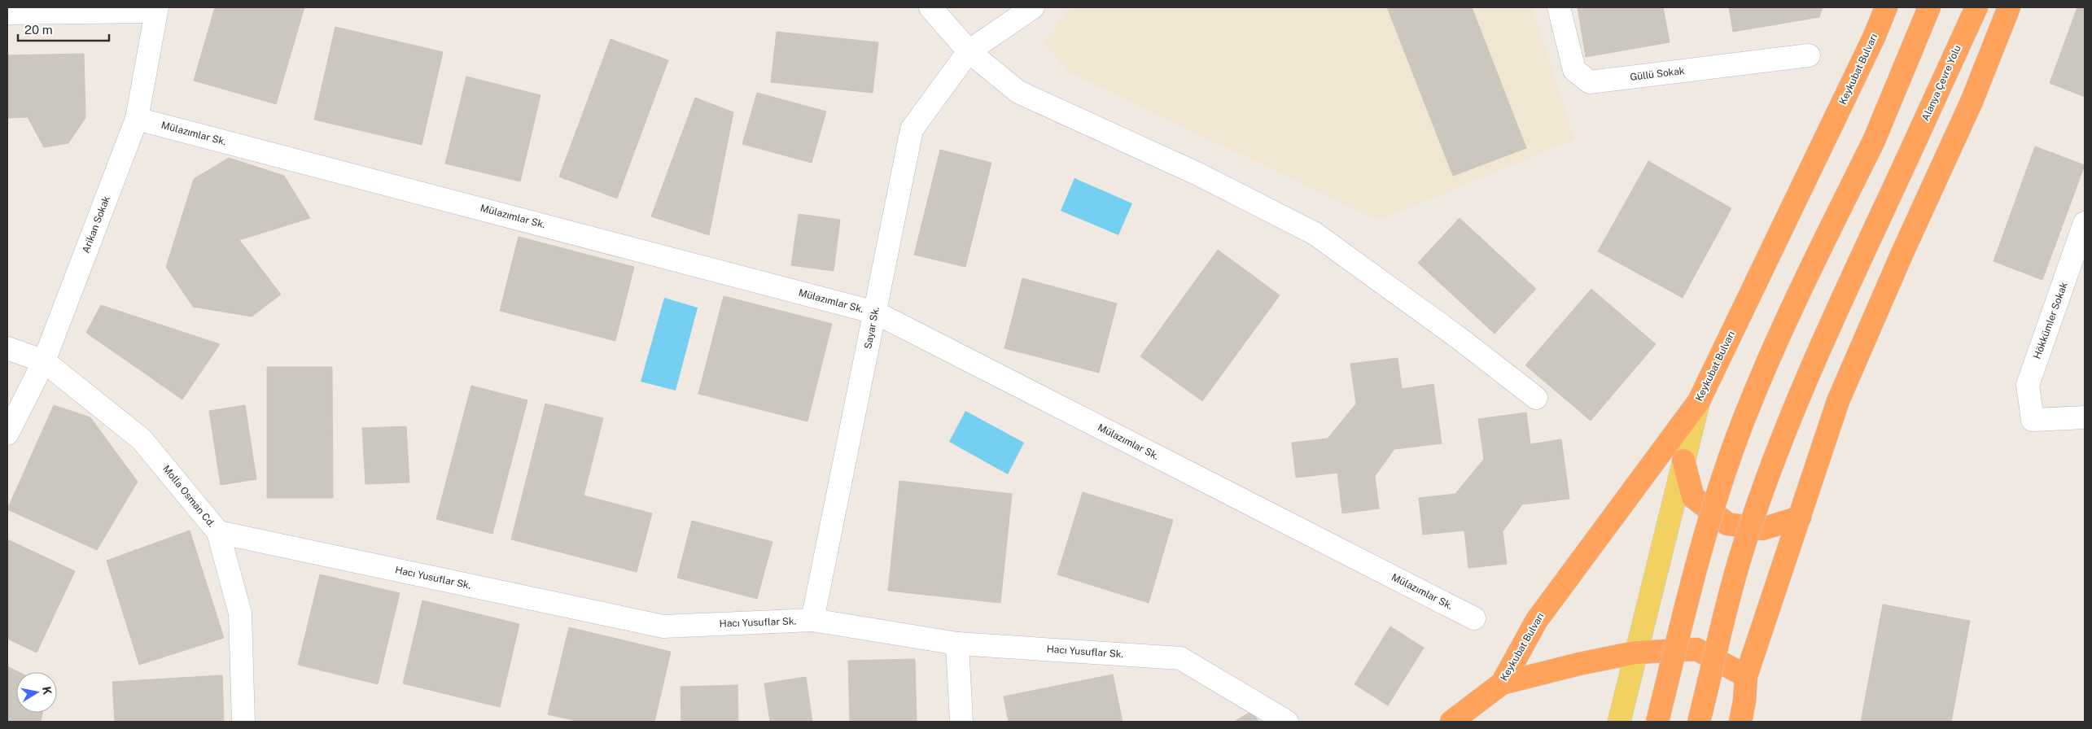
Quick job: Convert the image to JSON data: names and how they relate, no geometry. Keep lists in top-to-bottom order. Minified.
{"streets":{"highway":["Keykubat Bulvarı","Alanya Çevre Yolu"],"street":["Güllü Sokak","Mülazımlar Sk.","Arikan Sokak","Hökkümler Sokak","Sayar Sk.","Molla Osman Cd.","Hacı Yusuflar Sk."]},"crossings":[["Mülazımlar Sk.","Arikan Sokak"],["Mülazımlar Sk.","Sayar Sk."],["Arikan Sokak","Molla Osman Cd."],["Sayar Sk.","Hacı Yusuflar Sk."],["Molla Osman Cd.","Hacı Yusuflar Sk."]],"scale_bar":"20 m","north":"right"}
